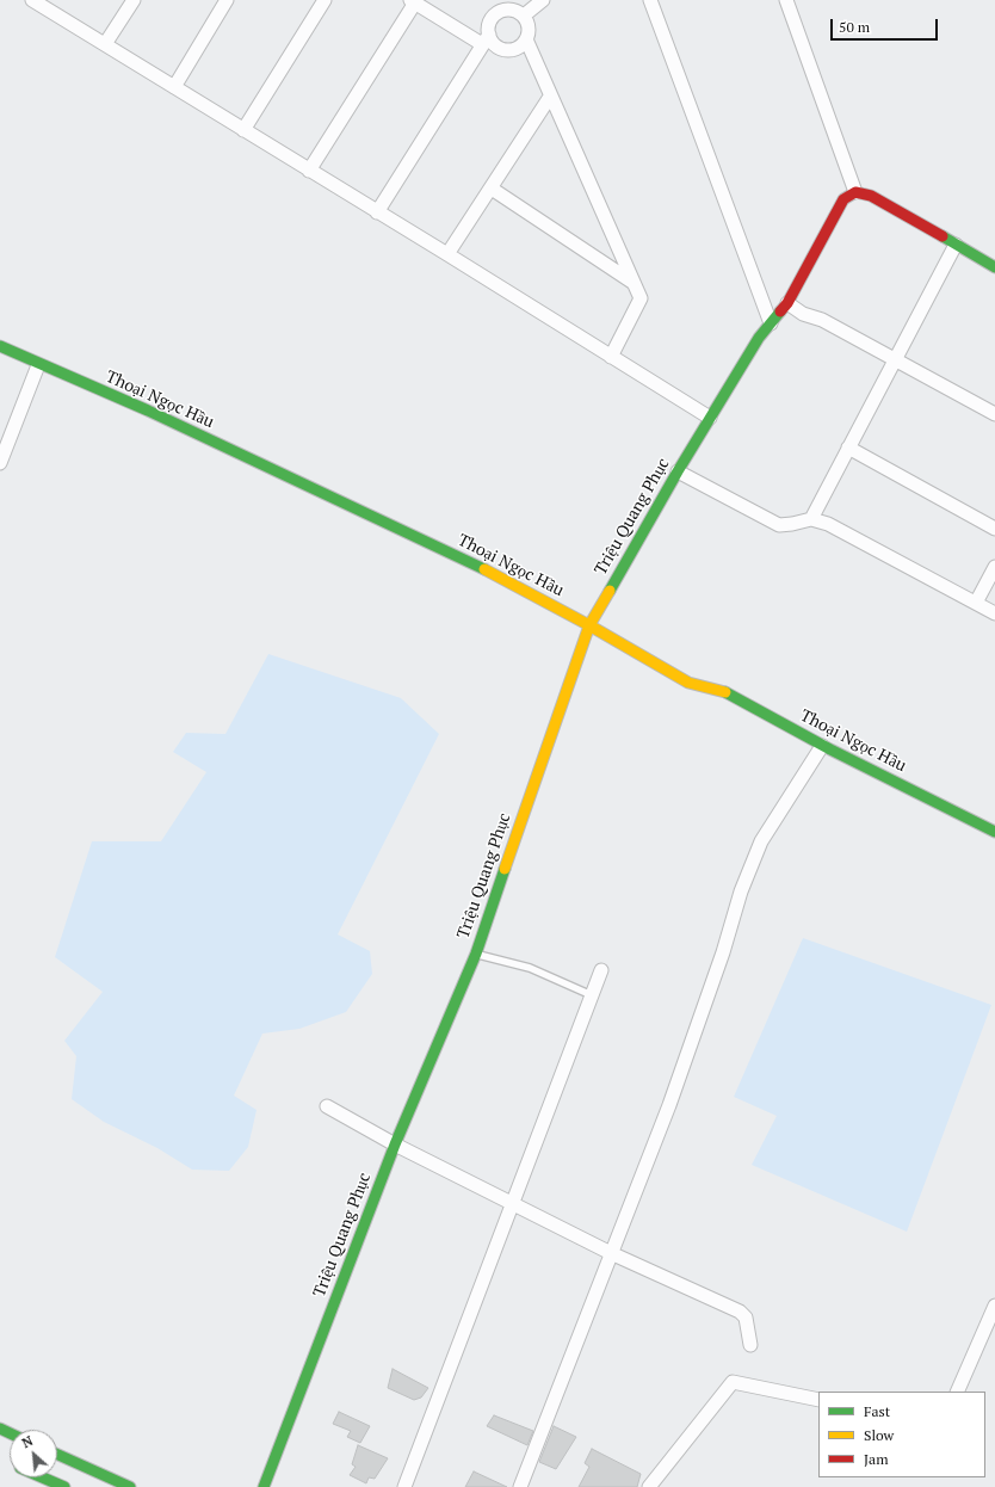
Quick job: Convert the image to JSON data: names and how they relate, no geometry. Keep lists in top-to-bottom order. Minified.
{"streets":{"main road":["Thoại Ngọc Hầu","Triệu Quang Phục"]},"crossings":[["Thoại Ngọc Hầu","Triệu Quang Phục"]],"legend":["Fast","Slow","Jam"],"scale_bar":"50 m","north":"top left"}
